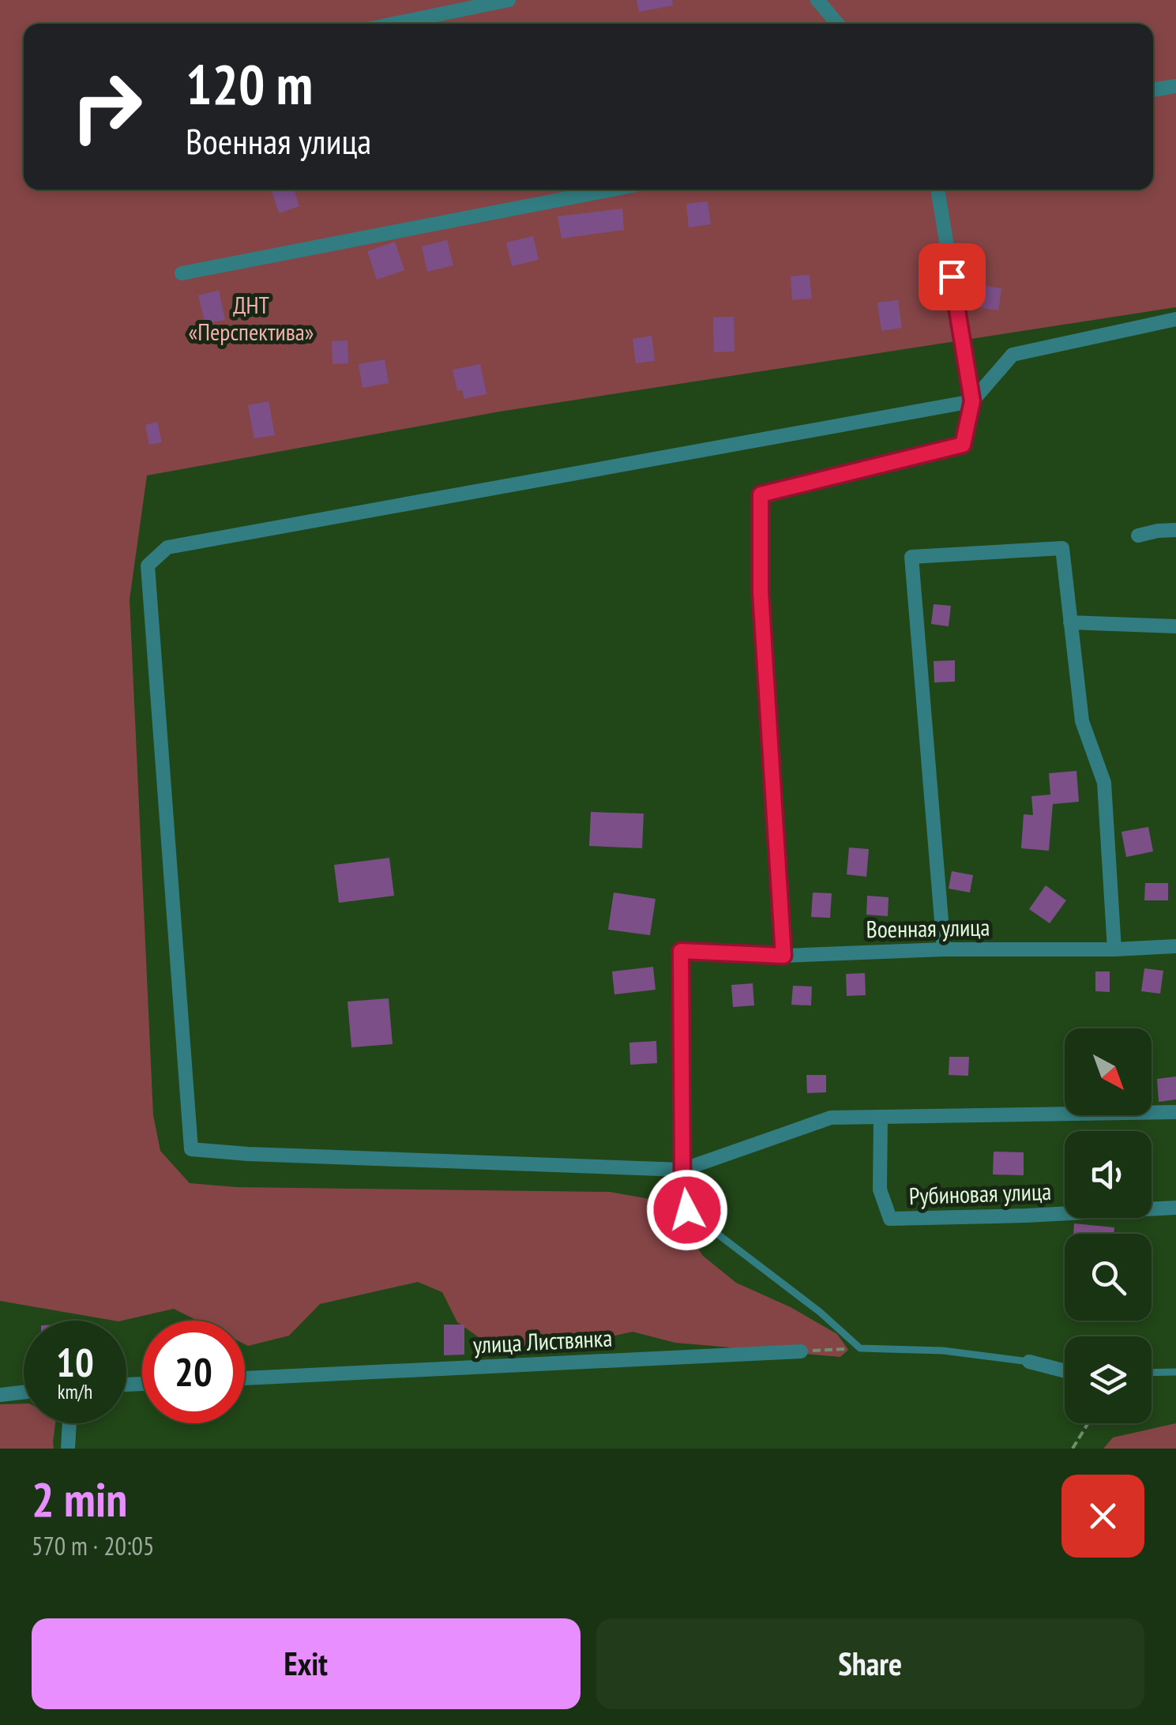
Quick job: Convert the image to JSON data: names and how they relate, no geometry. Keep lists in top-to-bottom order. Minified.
{"streets":{"street":["Военная улица","Рубиновая улица","улица Листвянка"]},"parks":["ДНТ «Перспектива»"],"north":"bottom right","page":{"turn":["120 m","Военная улица"],"speed":"10 km/h","limit":"20","heading":["2 min","570 m · 20:05"],"buttons":["Exit","Share"]}}
